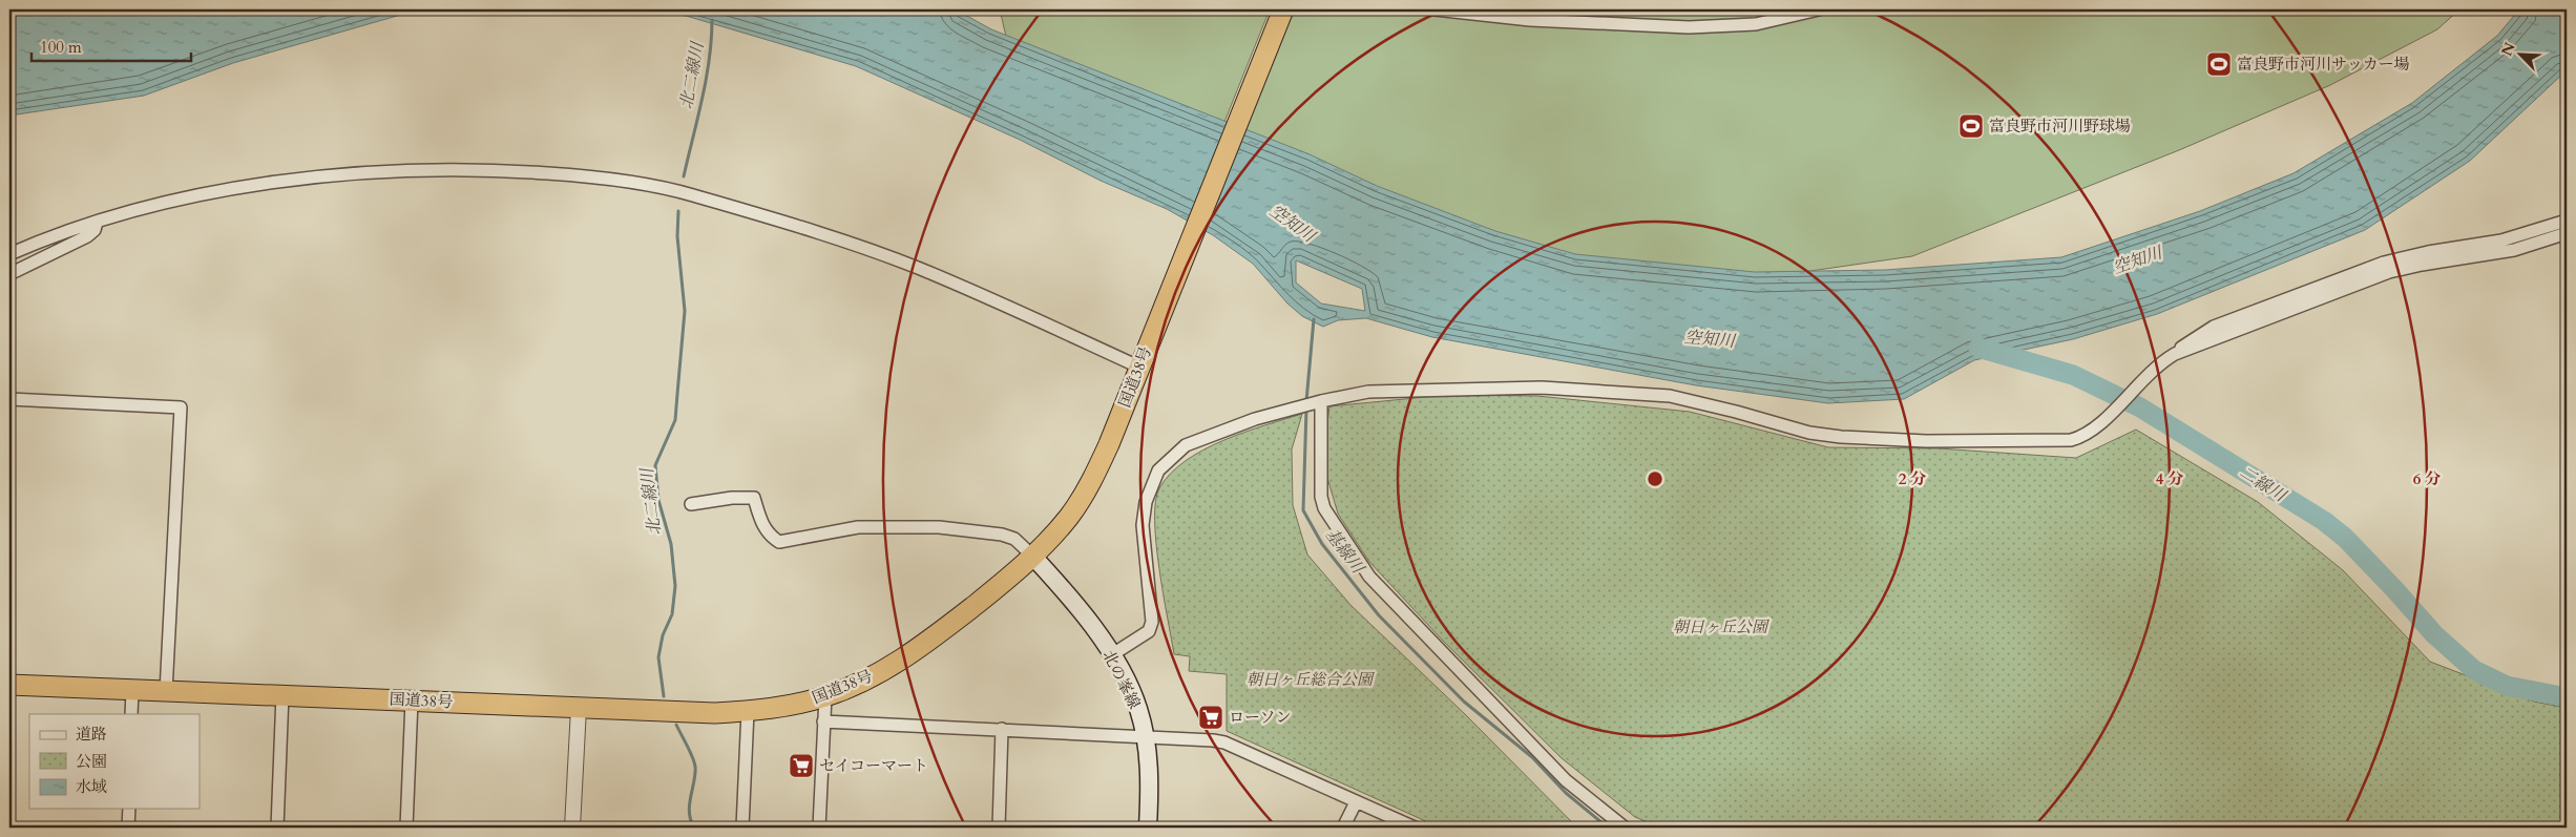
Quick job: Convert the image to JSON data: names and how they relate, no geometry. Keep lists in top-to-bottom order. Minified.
{"streets":{"highway":["国道38号"],"main road":["北の峯線"]},"crossings":[["国道38号","北の峯線"]],"water":["北二線川","空知川","二線川","基線川"],"parks":["朝日ヶ丘公園","朝日ヶ丘総合公園"],"places":{"sports":["富良野市河川サッカー場","富良野市河川野球場"],"supermarket":["ローソン","セイコーマート"]},"legend":["道路","公園","水域"],"scale_bar":"100 m","north":"top left","rings":["2 分","4 分","6 分"]}
